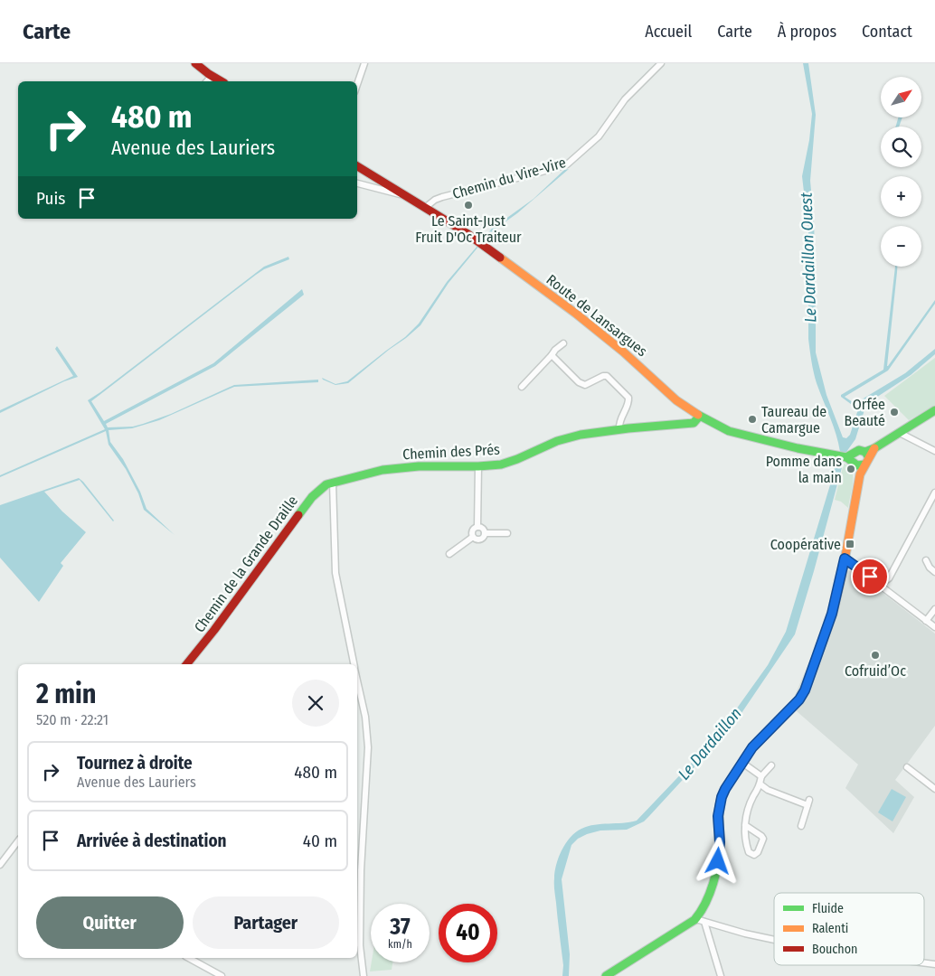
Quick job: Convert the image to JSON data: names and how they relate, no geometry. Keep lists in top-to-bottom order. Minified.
{"streets":{"street":["Chemin du Vire-Vire","Route de Lansargues","Chemin des Prés","Chemin de la Grande Draille"]},"crossings":[["Chemin du Vire-Vire","Route de Lansargues"],["Route de Lansargues","Chemin des Prés"],["Chemin des Prés","Chemin de la Grande Draille"]],"water":["Le Dardaillon Ouest","Le Dardaillon"],"places":{"other":["Le Saint-Just Fruit D'Oc Traiteur","Orfée Beauté","Taureau de Camargue","Pomme dans la main","Cofruid’Oc"],"transit":["Coopérative"]},"legend":["Fluide","Ralenti","Bouchon"],"north":"top right","page":{"header":"Carte","nav":["Accueil","Carte","À propos","Contact"],"map_buttons":["+","−"],"turn":["480 m","Avenue des Lauriers"],"then":"Puis","heading":["2 min","520 m · 22:21"],"list":[{"name":"Tournez à droite","note":"Avenue des Lauriers","value":"480 m"},{"name":"Arrivée à destination","value":"40 m"}],"buttons":["Quitter","Partager"],"speed":"37 km/h","limit":"40"}}
